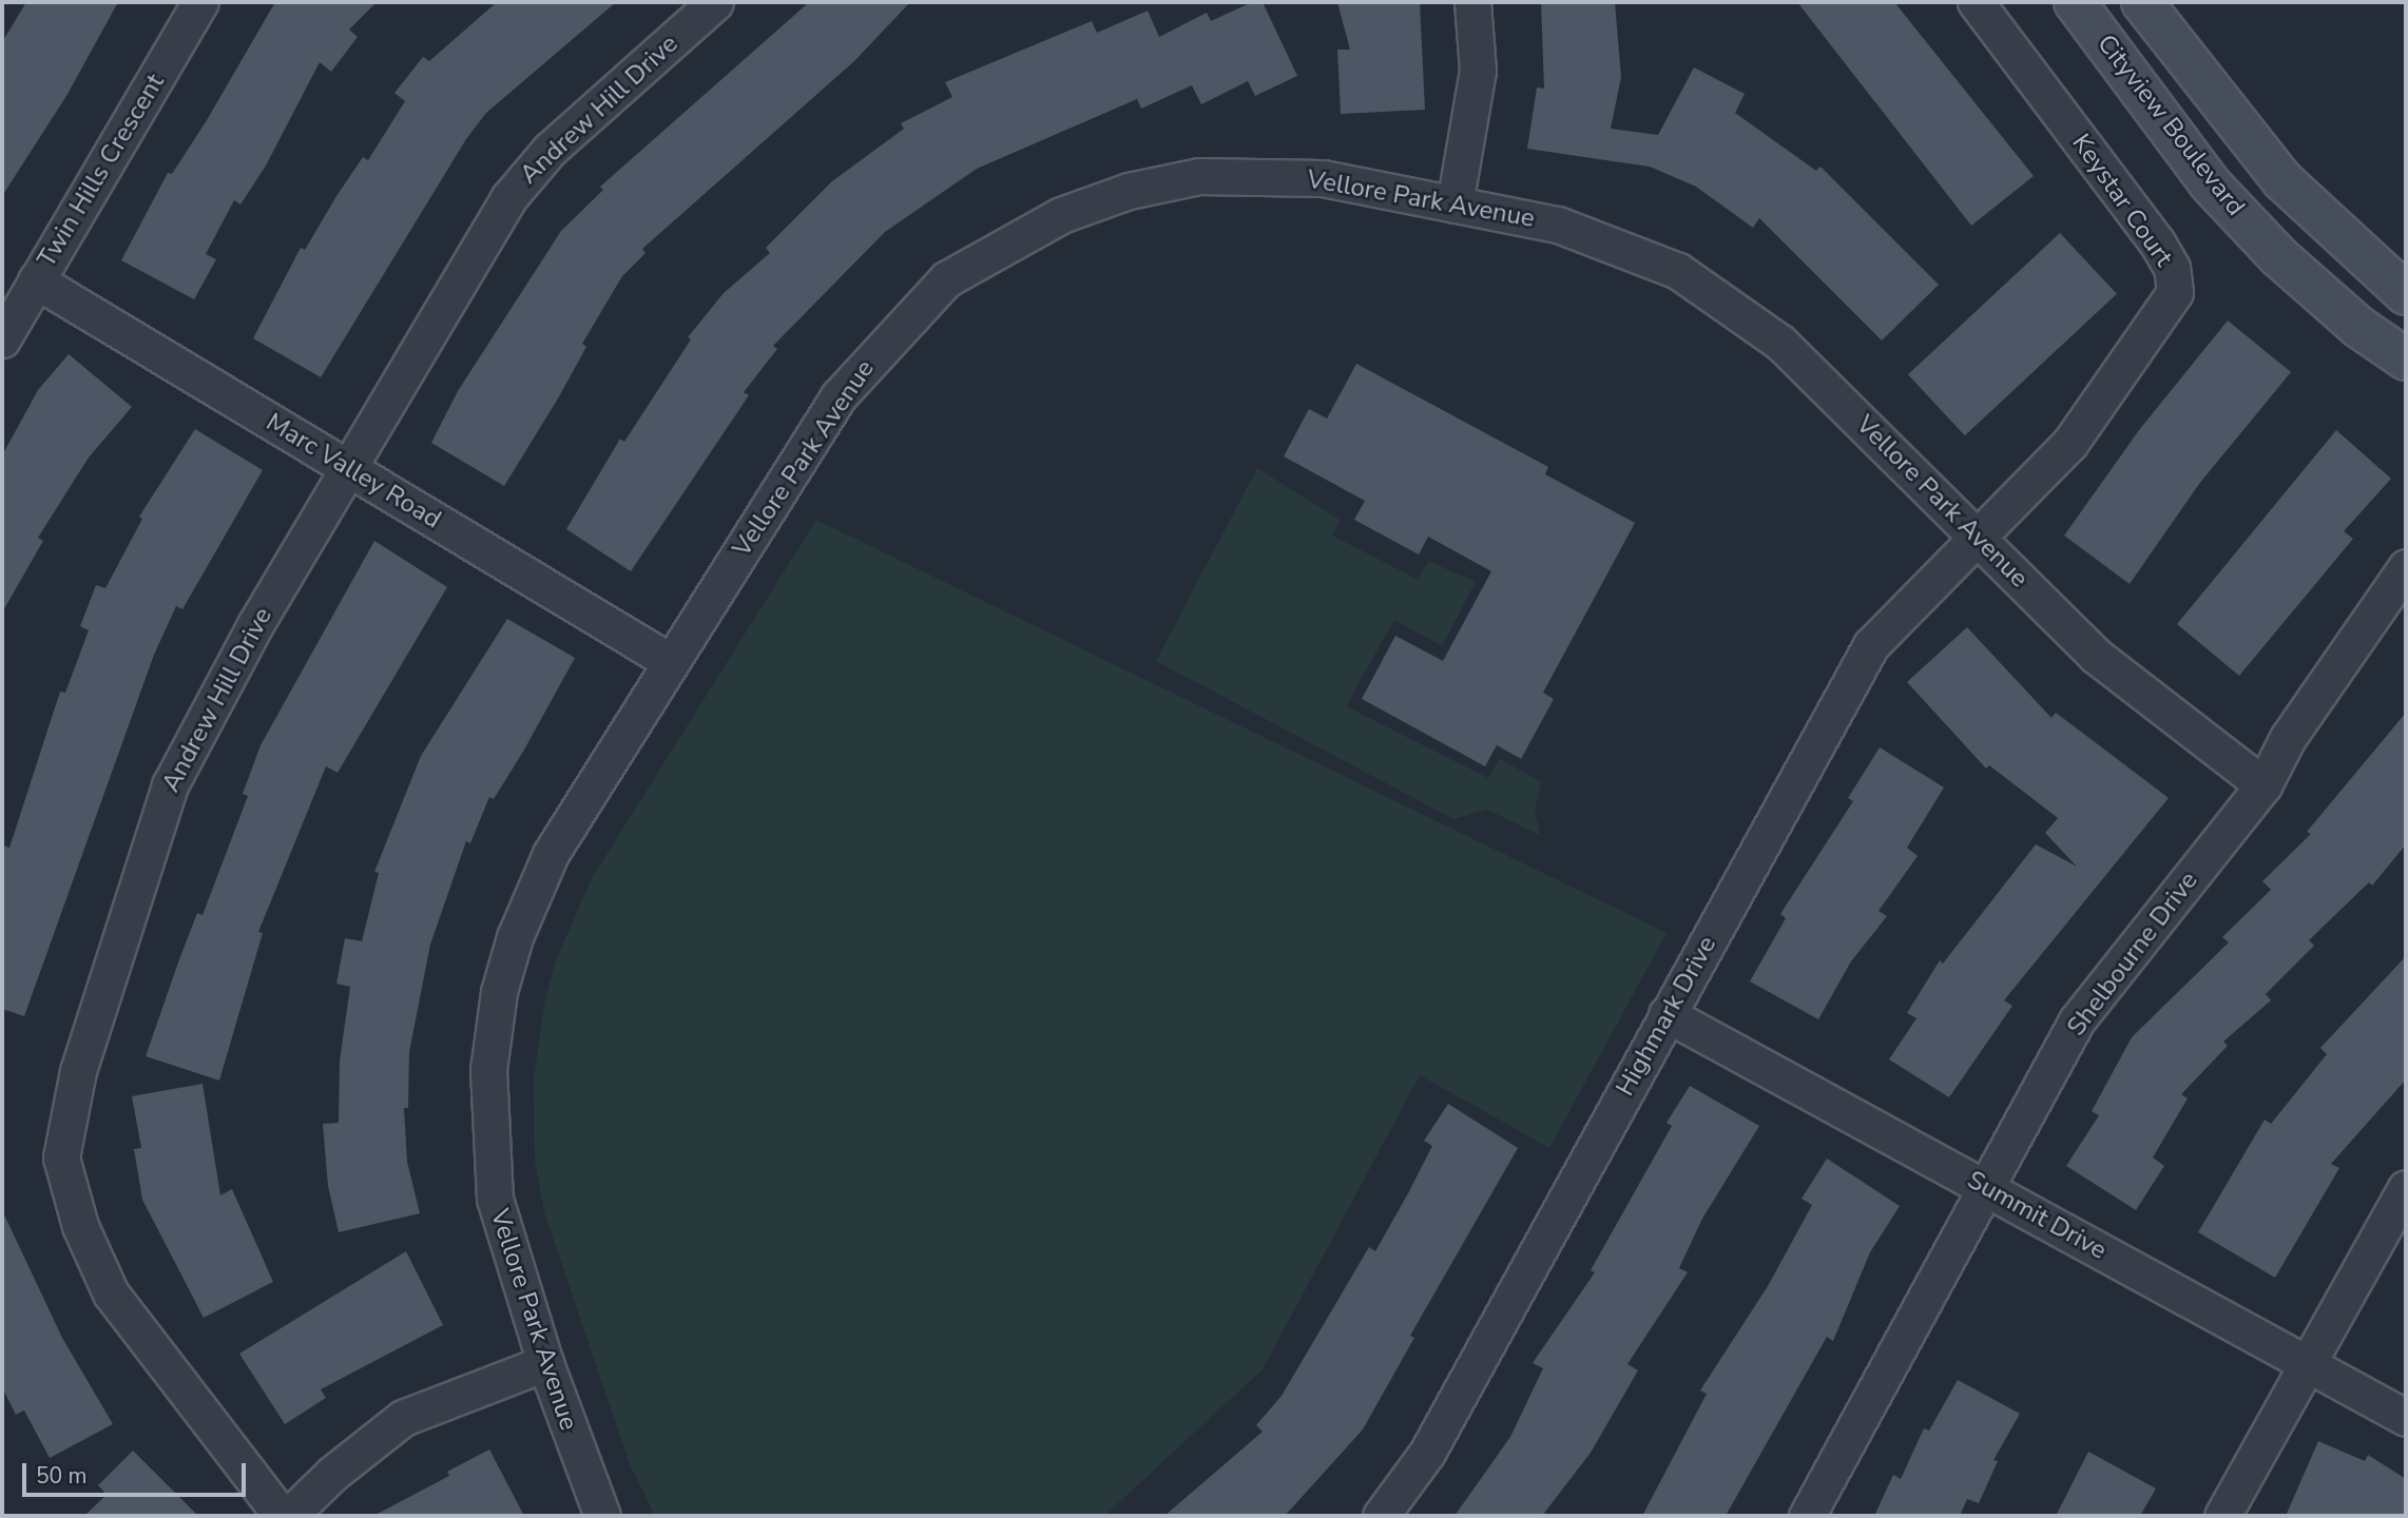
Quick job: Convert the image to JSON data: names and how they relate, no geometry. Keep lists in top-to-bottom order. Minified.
{"streets":{"street":["Andrew Hill Drive","Cityview Boulevard","Twin Hills Crescent","Vellore Park Avenue","Keystar Court","Marc Valley Road","Shelbourne Drive","Highmark Drive","Summit Drive"]},"crossings":[["Andrew Hill Drive","Marc Valley Road"],["Twin Hills Crescent","Marc Valley Road"],["Vellore Park Avenue","Keystar Court"],["Vellore Park Avenue","Marc Valley Road"],["Vellore Park Avenue","Shelbourne Drive"],["Vellore Park Avenue","Highmark Drive"],["Keystar Court","Highmark Drive"],["Shelbourne Drive","Summit Drive"],["Highmark Drive","Summit Drive"]],"scale_bar":"50 m"}
